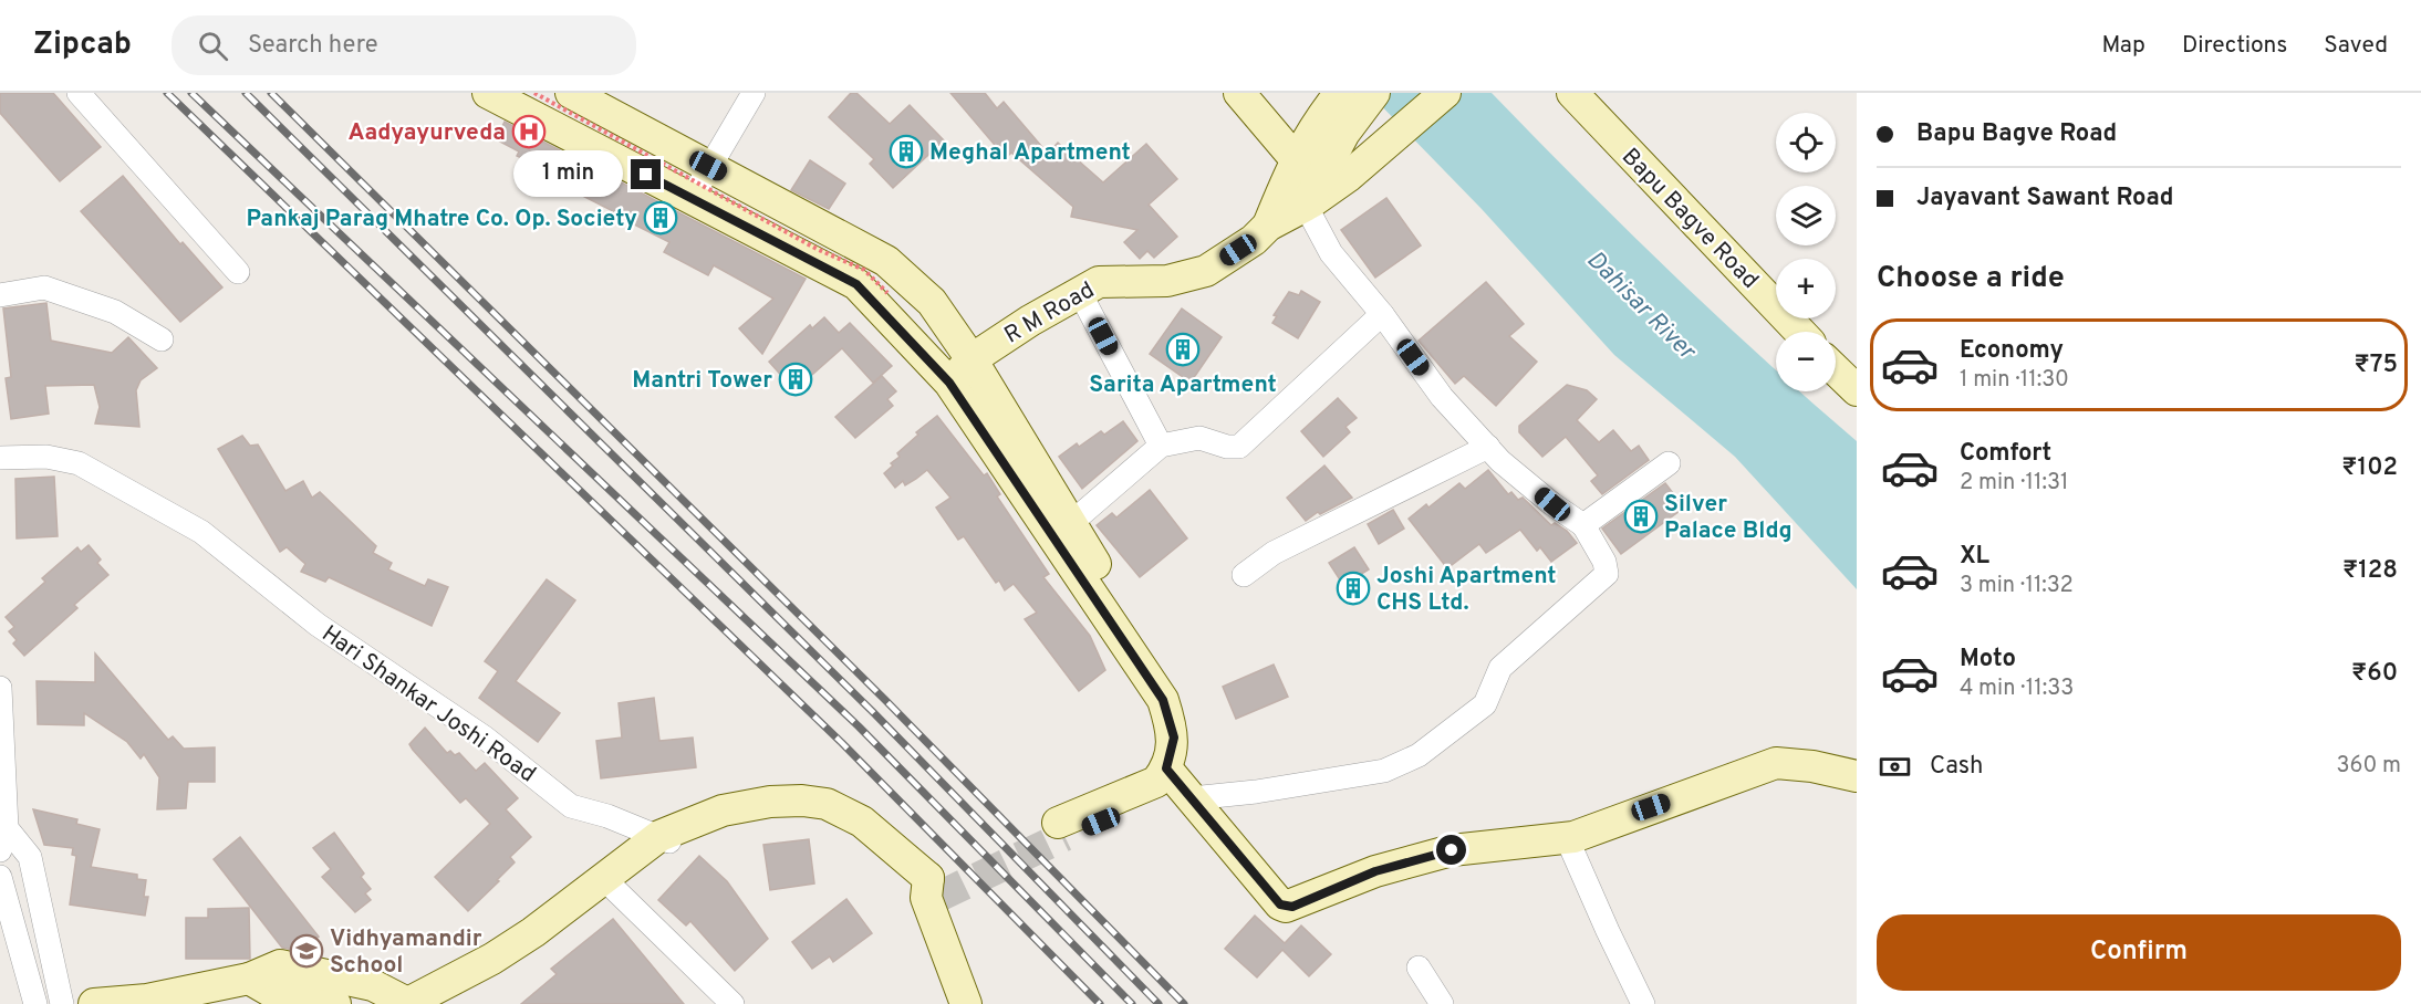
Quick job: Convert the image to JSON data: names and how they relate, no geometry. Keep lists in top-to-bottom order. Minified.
{"streets":{"street":["Bapu Bagve Road","R M Road","Hari Shankar Joshi Road"]},"water":["Dahisar River"],"places":{"hospital":["Aadyayurveda"],"building":["Meghal Apartment","Pankaj Parag Mhatre Co. Op. Society","Sarita Apartment","Mantri Tower","Silver Palace Bldg","Joshi Apartment CHS Ltd."],"school or university":["Vidhyamandir School"]},"page":{"header":"Zipcab","search":"Search here","nav":["Map","Directions","Saved"],"banner":["Bapu Bagve Road","Jayavant Sawant Road"],"map_buttons":["+","−"],"bubble":"1 min","heading":"Choose a ride","list":[{"name":"Economy","note":"1 min · 11:30","value":"₹75"},{"name":"Comfort","note":"2 min · 11:31","value":"₹102"},{"name":"XL","note":"3 min · 11:32","value":"₹128"},{"name":"Moto","note":"4 min · 11:33","value":"₹60"}],"pay":["Cash","360 m"],"buttons":"Confirm"}}
